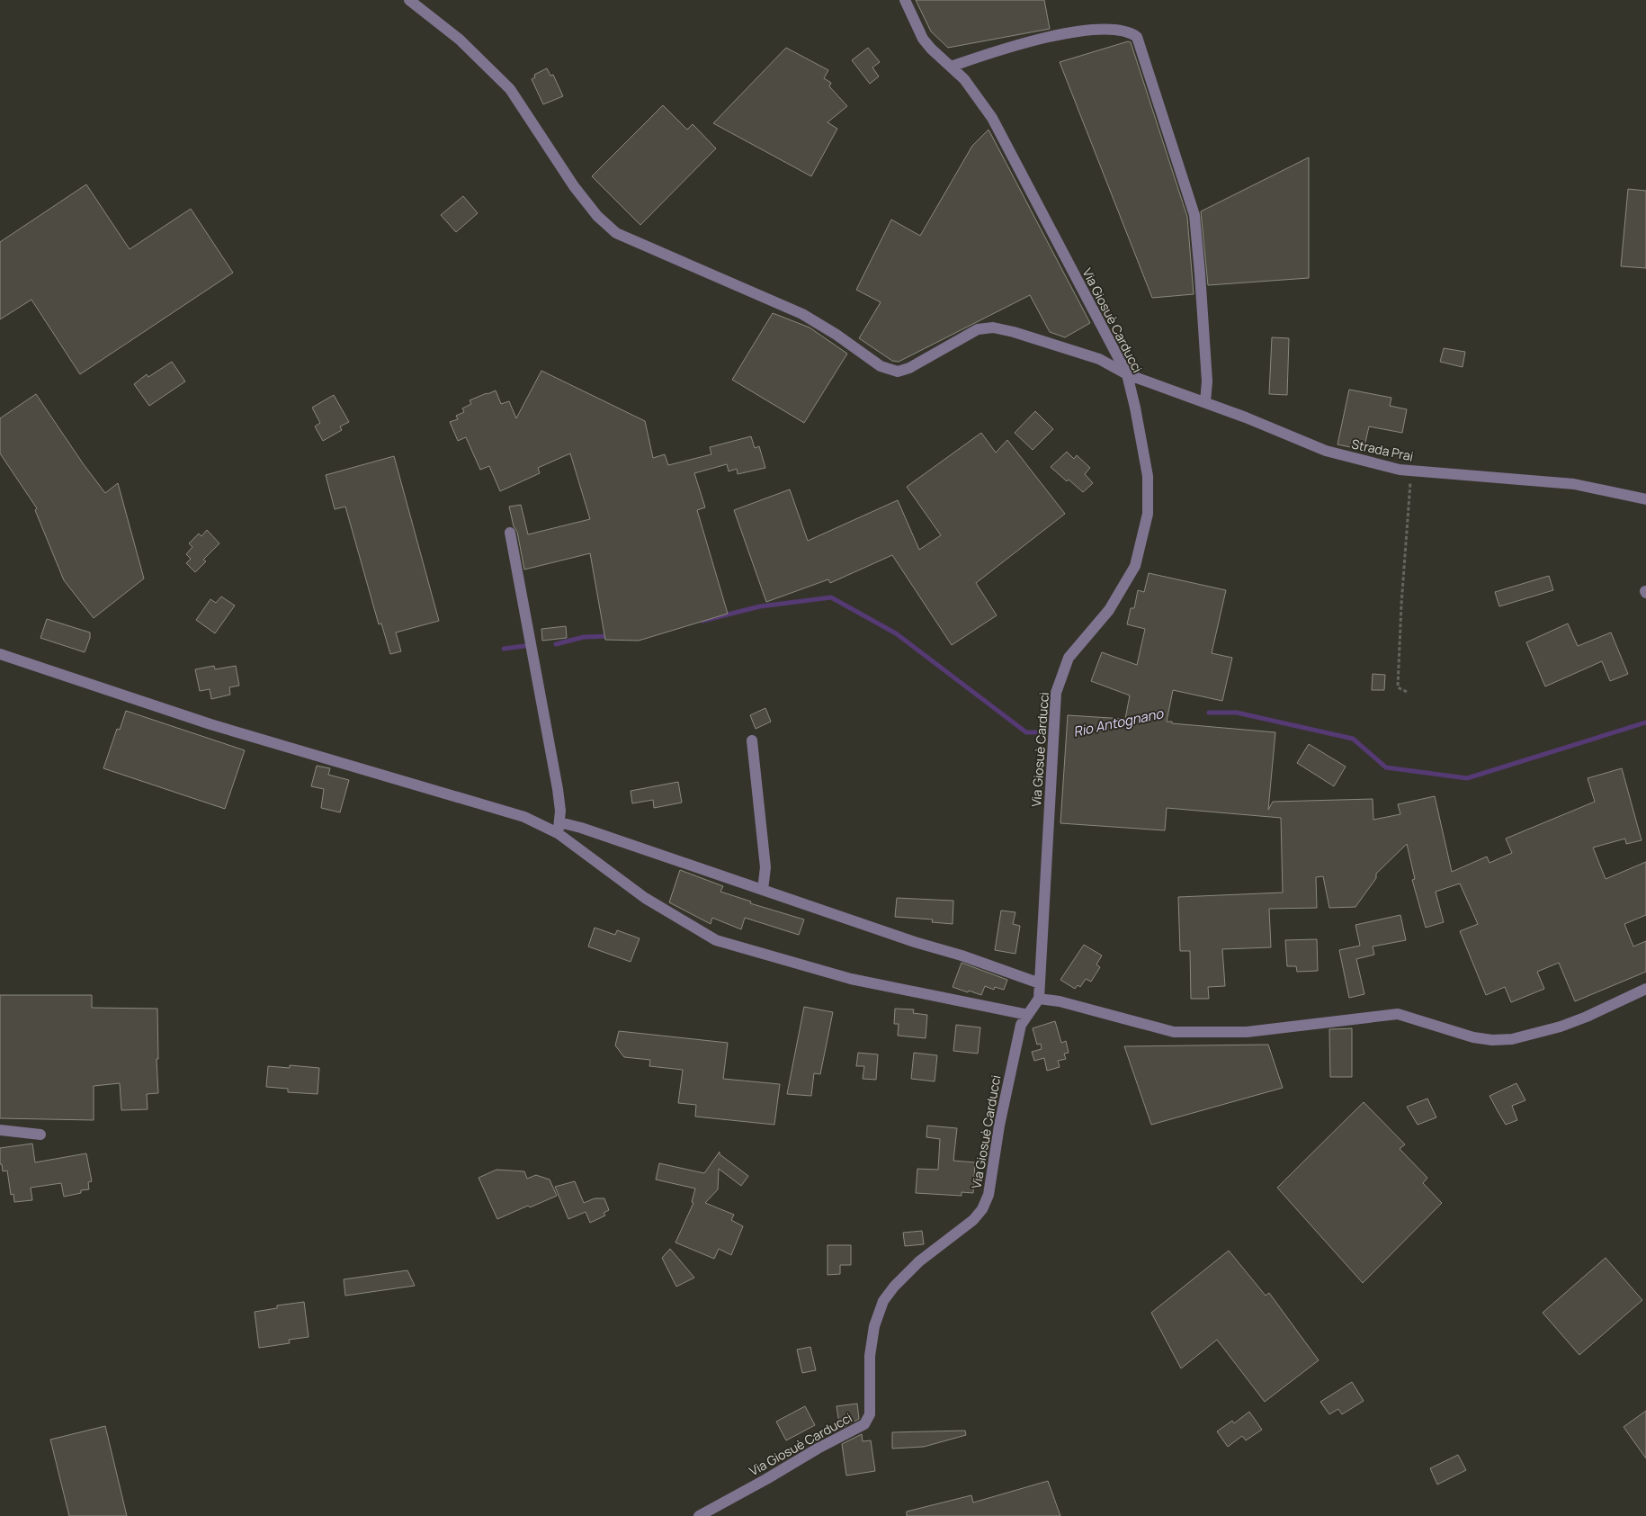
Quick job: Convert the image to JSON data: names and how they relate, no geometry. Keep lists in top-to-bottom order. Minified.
{"streets":{"street":["Via Giosuè Carducci","Strada Prai"]},"crossings":[["Via Giosuè Carducci","Strada Prai"]],"water":["Rio Antognano"]}
